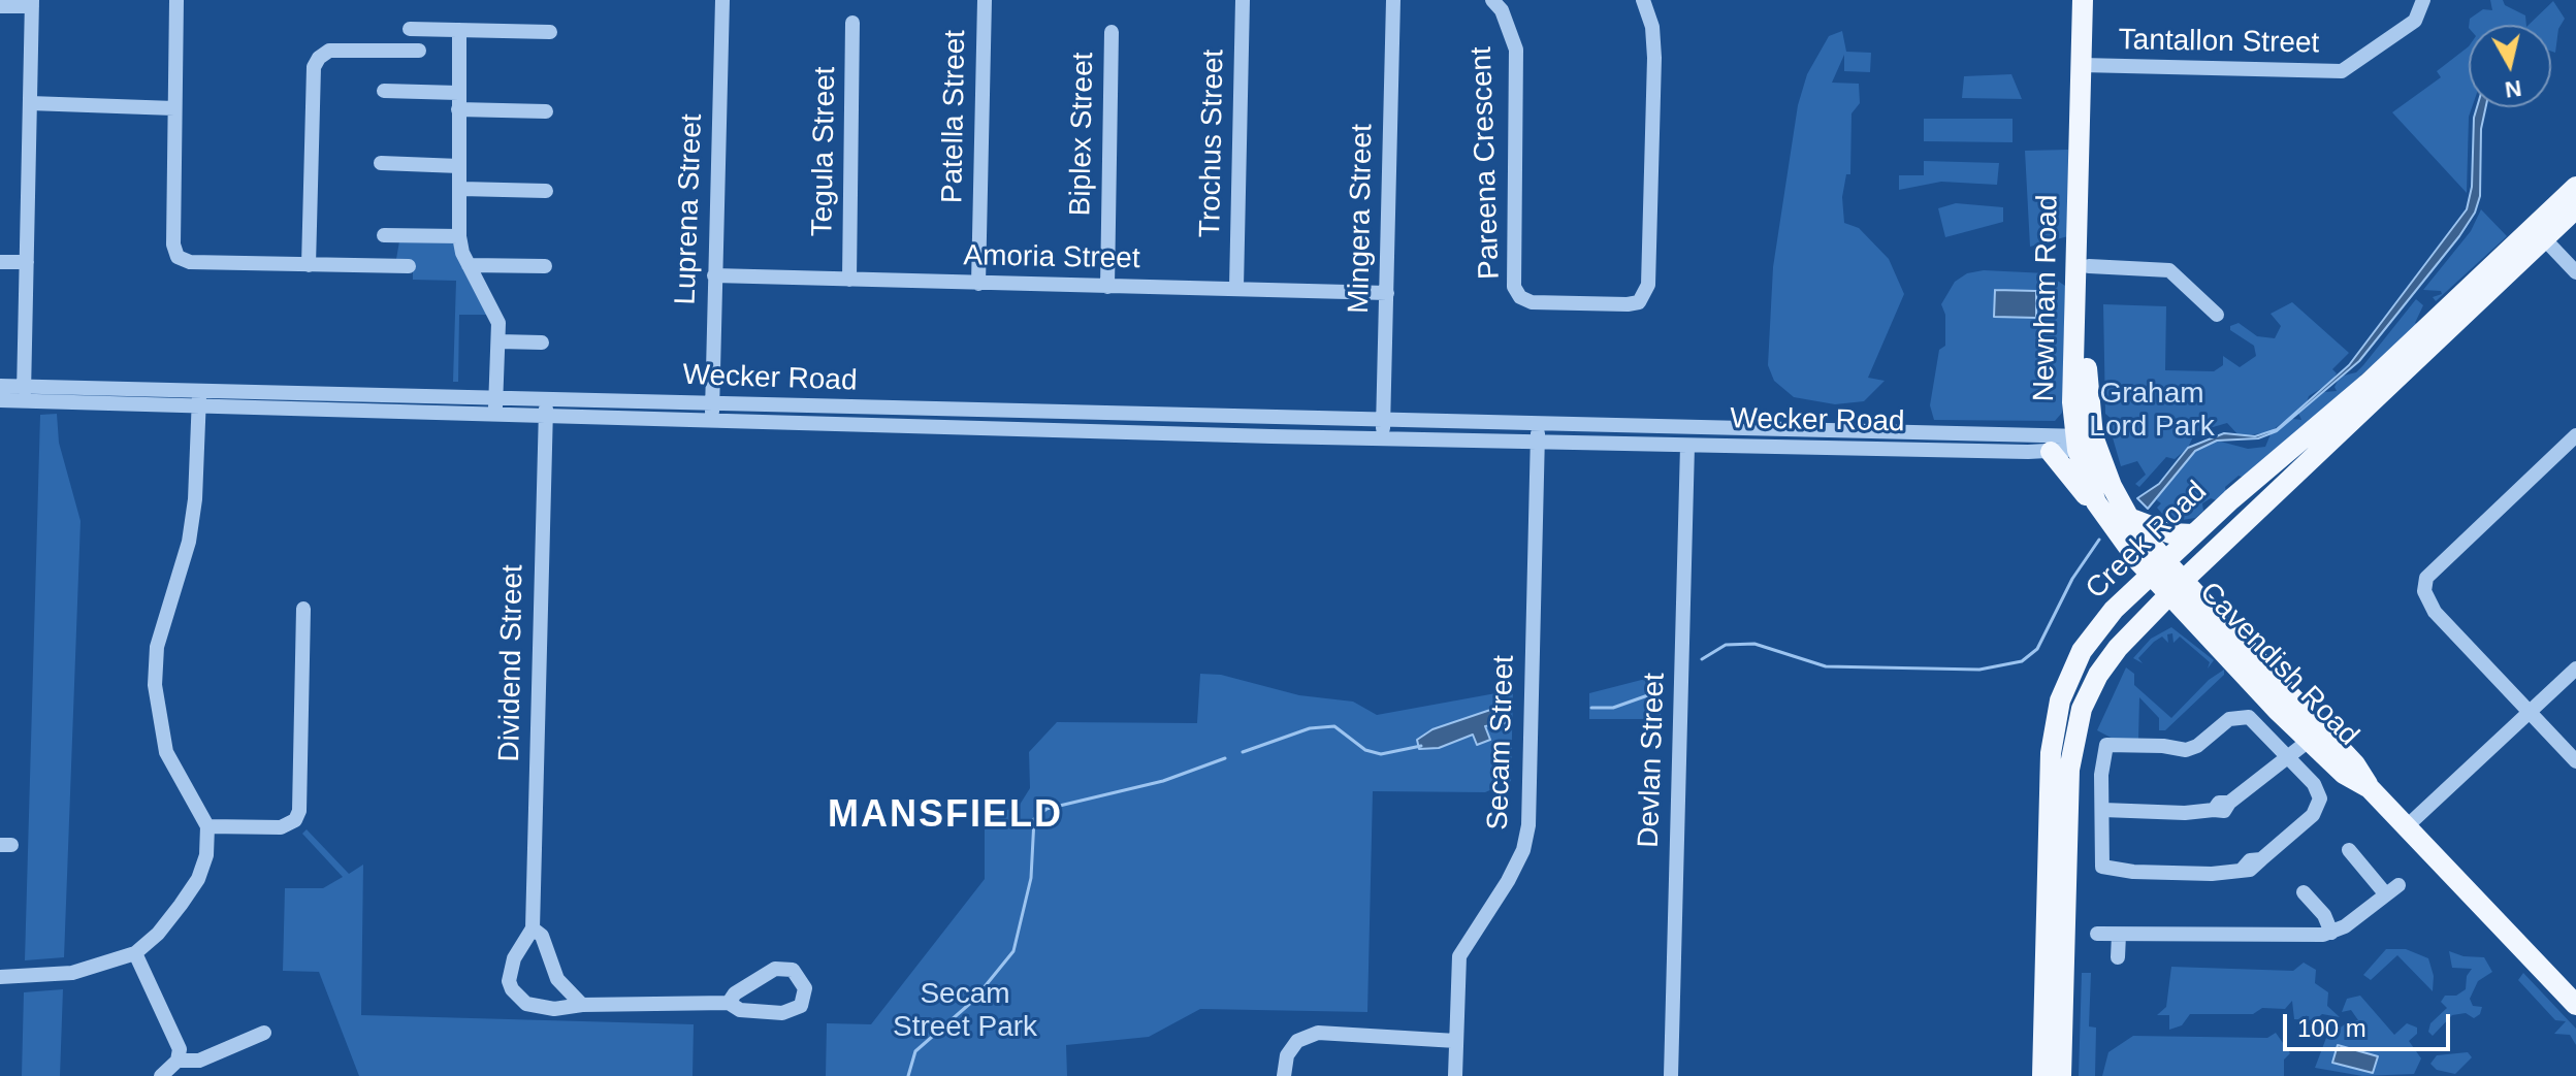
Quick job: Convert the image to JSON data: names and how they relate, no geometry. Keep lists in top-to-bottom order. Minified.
{"streets":{"main road":["Newnham Road","Creek Road","Cavendish Road"],"street":["Tantallon Street","Patella Street","Biplex Street","Trochus Street","Tegula Street","Pareena Crescent","Luprena Street","Mingera Street","Amoria Street","Wecker Road","Dividend Street","Secam Street","Devlan Street"]},"crossings":[["Tantallon Street","Newnham Road"],["Patella Street","Amoria Street"],["Biplex Street","Amoria Street"],["Trochus Street","Amoria Street"],["Tegula Street","Amoria Street"],["Luprena Street","Amoria Street"],["Luprena Street","Wecker Road"],["Mingera Street","Amoria Street"],["Mingera Street","Wecker Road"],["Newnham Road","Wecker Road"],["Newnham Road","Creek Road"],["Newnham Road","Cavendish Road"],["Wecker Road","Dividend Street"],["Wecker Road","Secam Street"],["Wecker Road","Devlan Street"],["Creek Road","Cavendish Road"]],"districts":["MANSFIELD"],"parks":["Graham Lord Park","Secam Street Park"],"scale_bar":"100 m","north":"bottom"}
